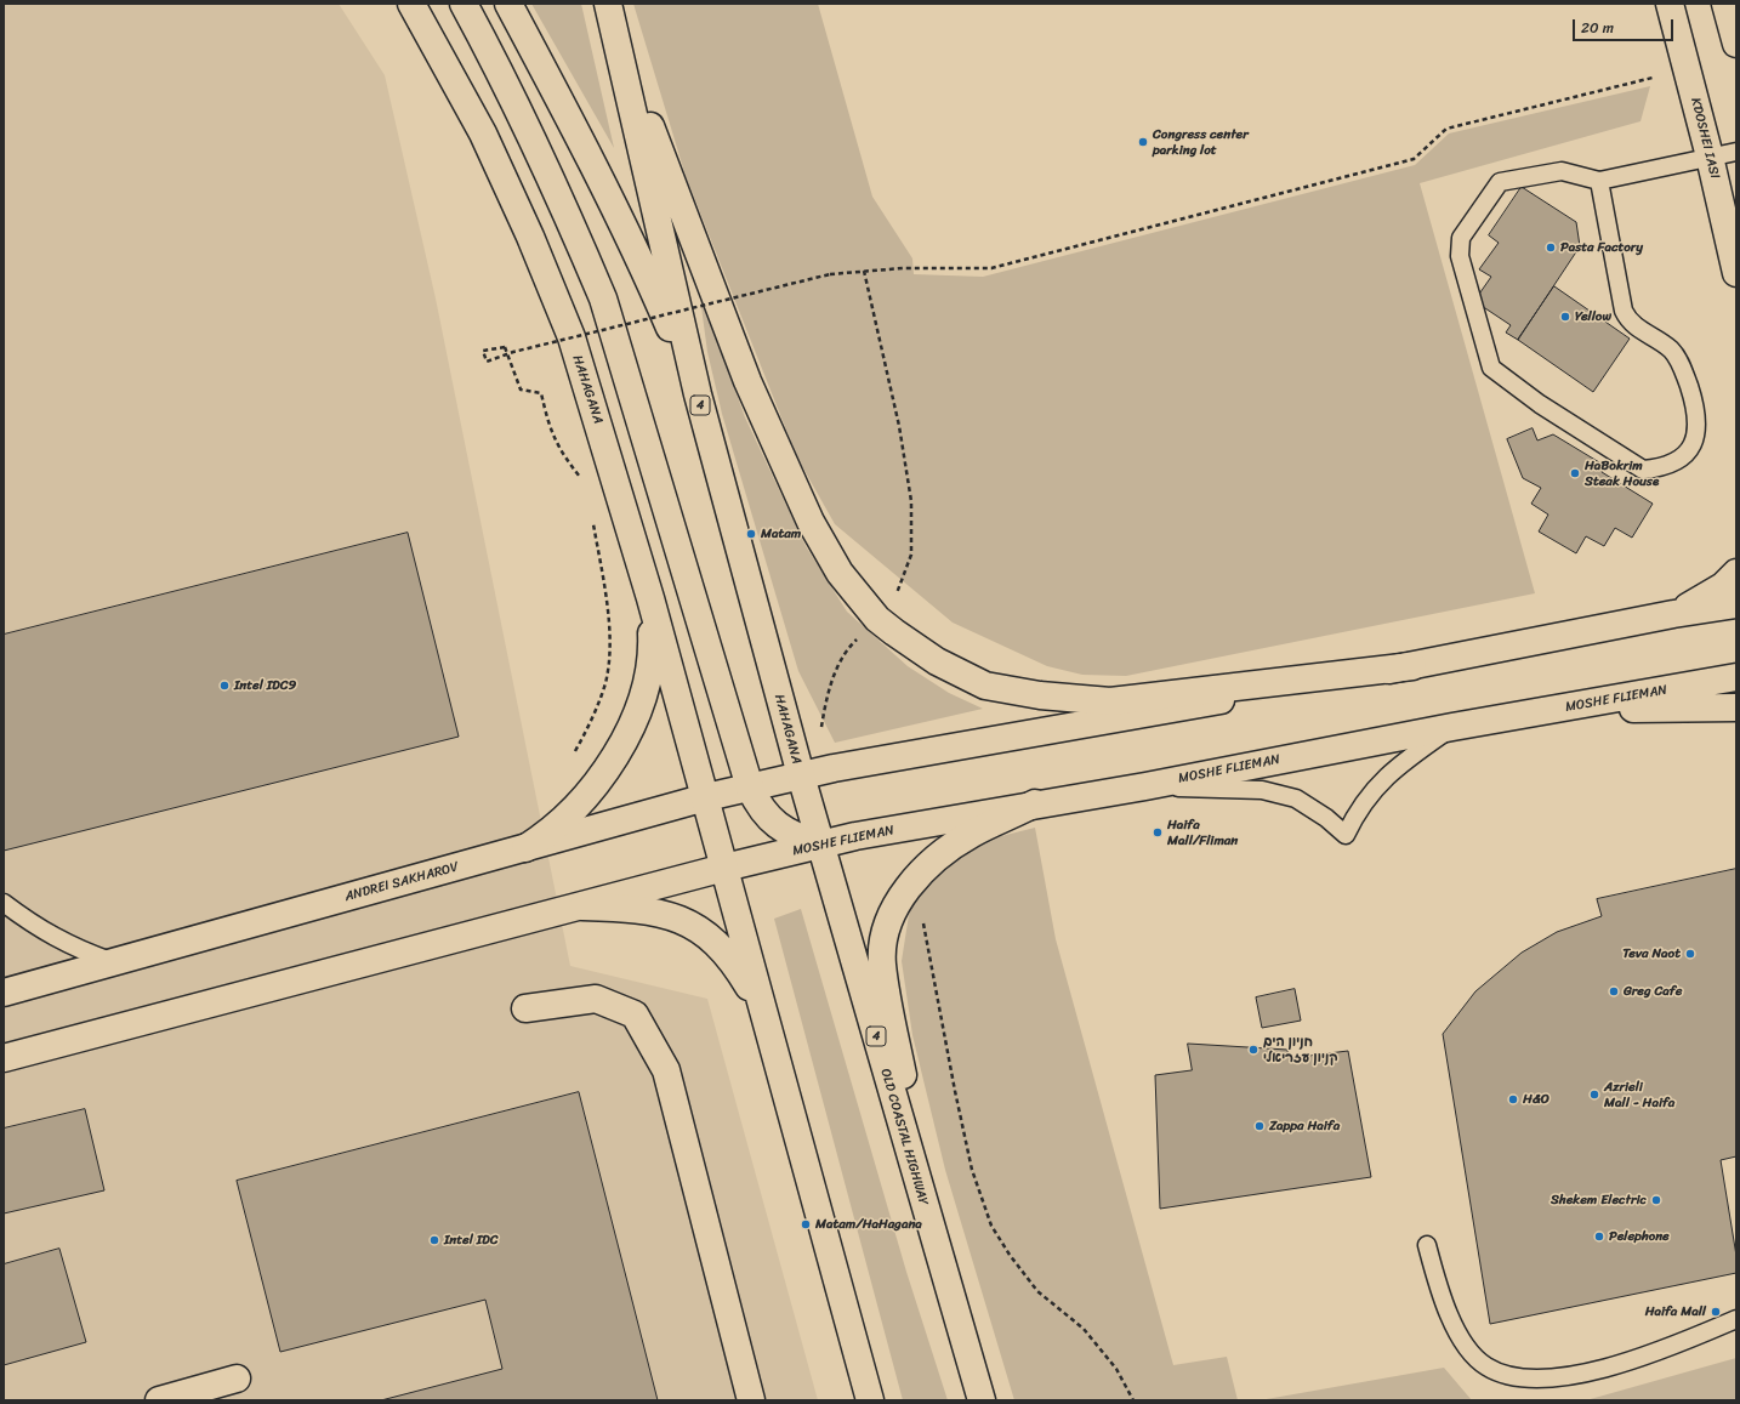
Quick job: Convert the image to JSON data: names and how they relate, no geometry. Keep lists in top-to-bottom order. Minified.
{"streets":{"main road":["KDOSHEI IASI","HAHAGANA","4","MOSHE FLIEMAN","ANDREI SAKHAROV","OLD COASTAL HIGHWAY"]},"crossings":[["HAHAGANA","4"],["HAHAGANA","MOSHE FLIEMAN"],["HAHAGANA","ANDREI SAKHAROV"],["4","MOSHE FLIEMAN"],["4","ANDREI SAKHAROV"],["4","OLD COASTAL HIGHWAY"],["MOSHE FLIEMAN","OLD COASTAL HIGHWAY"]],"places":["Congress center parking lot","Pasta Factory","Yellow","HaBokrim Steak House","Matam","Intel IDC9","Haifa Mall/Fliman","Teva Naot","Greg Cafe","חניון הים קניון עזריאלי","Azrieli Mall - Haifa","H&O","Zappa Haifa","Shekem Electric","Matam/HaHagana","Pelephone","Intel IDC","Haifa Mall"],"scale_bar":"20 m"}
